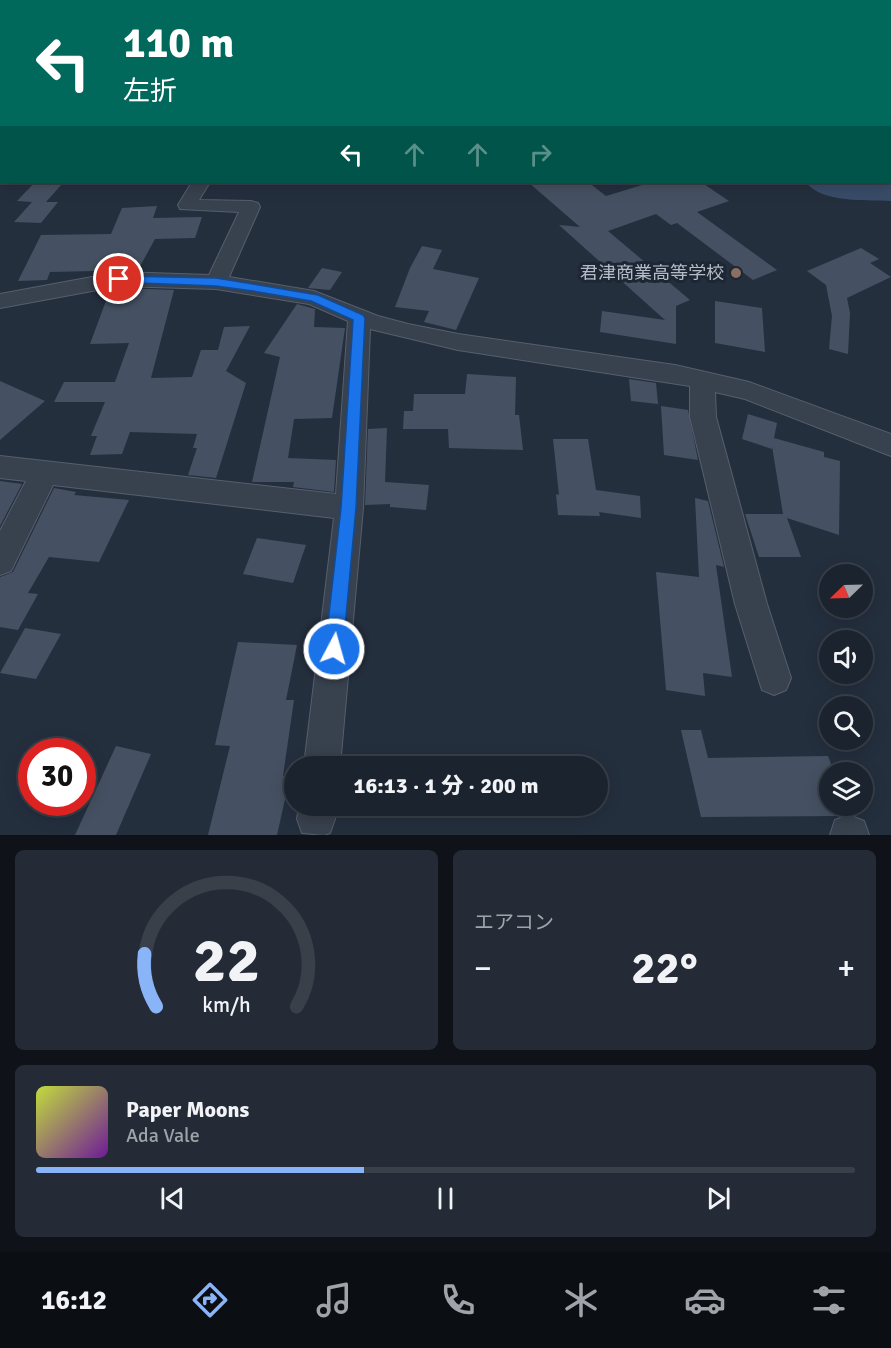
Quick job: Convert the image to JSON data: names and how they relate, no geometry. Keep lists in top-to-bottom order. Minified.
{"places":["君津商業高等学校"],"north":"bottom left","page":{"turn":["110 m","左折"],"limit":"30","trip":"16:13 · 1 分 · 200 m","tile":"エアコン","heat":["−","22°","+"],"song":["Paper Moons","Ada Vale"],"tabs":"16:12","gauge":["22","km/h"]}}
